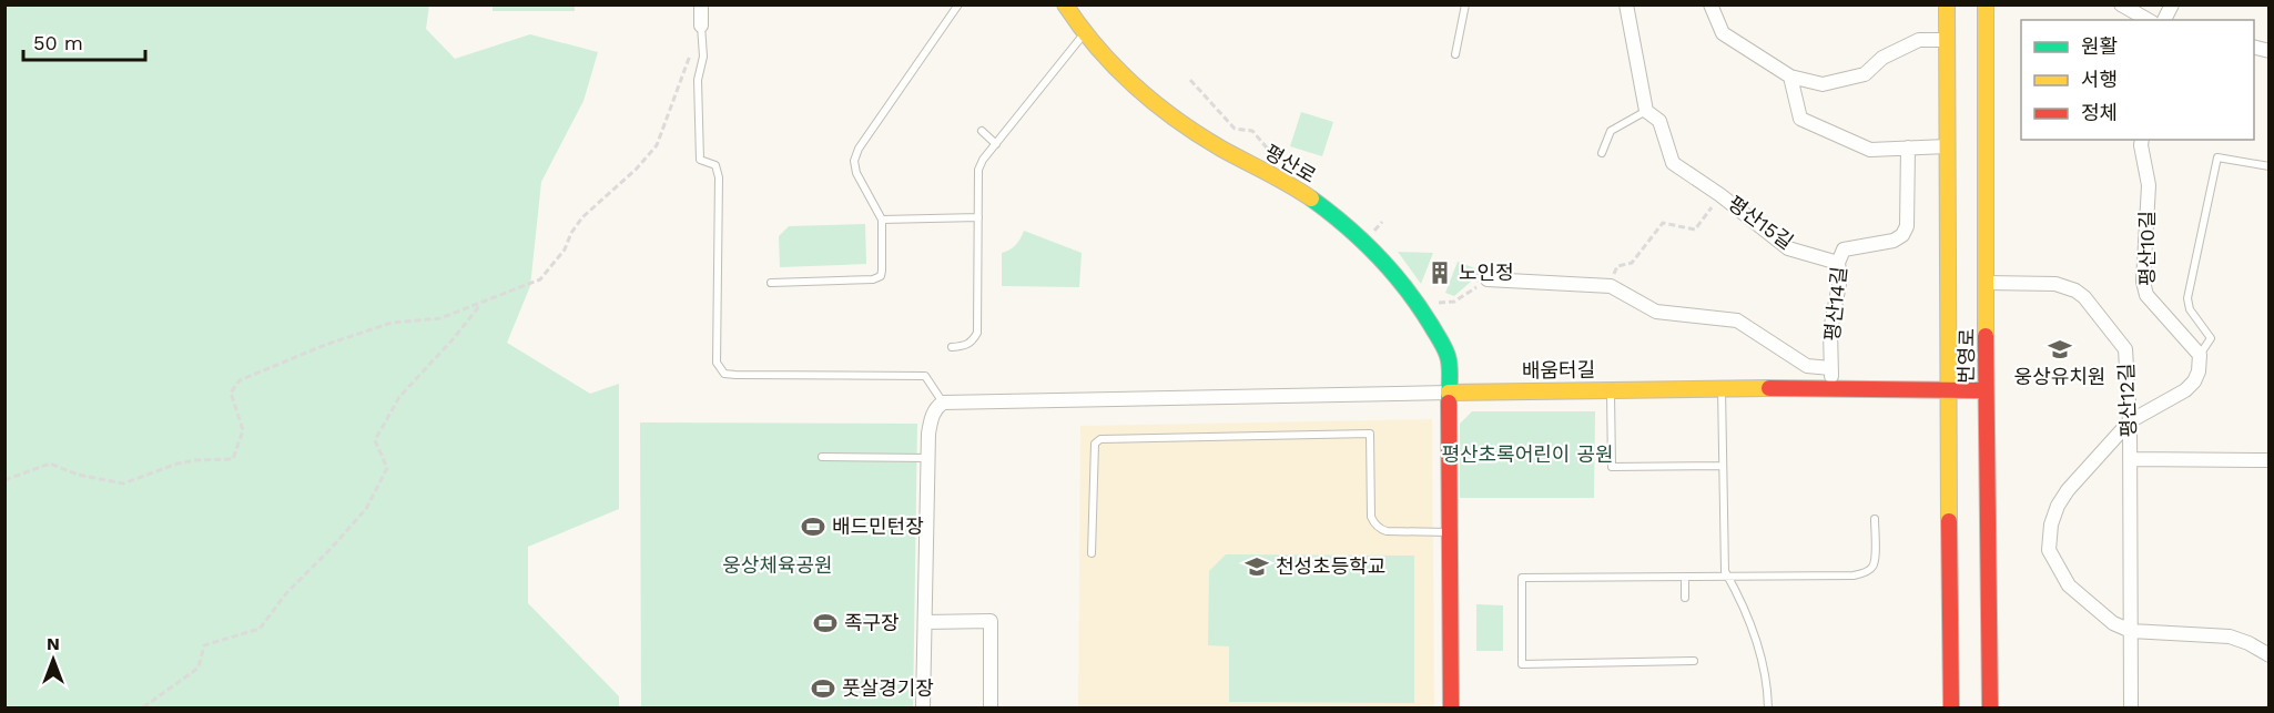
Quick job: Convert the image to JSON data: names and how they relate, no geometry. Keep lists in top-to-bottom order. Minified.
{"streets":{"street":["평산로","평산15길","평산10길","평산14길","번영로","배움터길","평산12길"]},"crossings":[["평산로","배움터길"],["평산15길","평산14길"],["평산14길","배움터길"],["번영로","배움터길"],["번영로","평산12길"]],"parks":["평산초록어린이 공원","웅상체육공원"],"places":{"building":["노인정"],"school or university":["웅상유치원","천성초등학교"],"sports":["배드민턴장","족구장","풋살경기장"]},"legend":["원활","서행","정체"],"scale_bar":"50 m","north":"top"}
